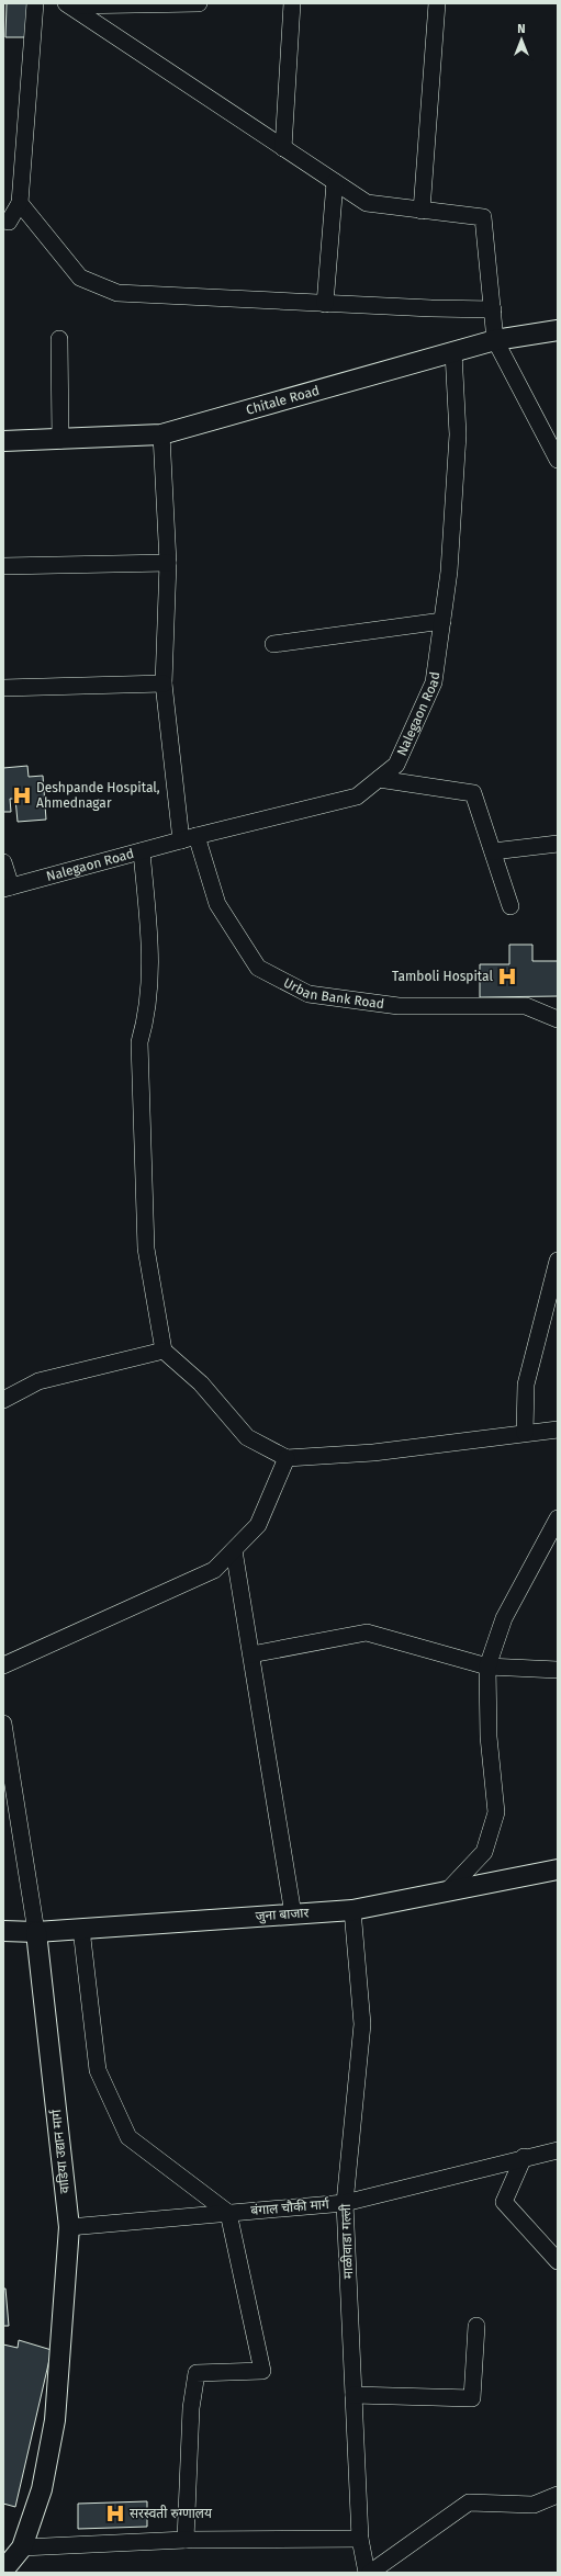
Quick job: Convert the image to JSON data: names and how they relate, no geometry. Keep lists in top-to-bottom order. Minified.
{"streets":{"street":["Chitale Road","Nalegaon Road","Urban Bank Road","जुना बाजार","वाडिया उद्यान मार्ग","बंगाल चौकी मार्ग","माळीवाडा गल्ली"]},"crossings":[["Chitale Road","Nalegaon Road"],["Chitale Road","Urban Bank Road"],["Nalegaon Road","Urban Bank Road"],["जुना बाजार","वाडिया उद्यान मार्ग"],["जुना बाजार","माळीवाडा गल्ली"],["वाडिया उद्यान मार्ग","बंगाल चौकी मार्ग"],["बंगाल चौकी मार्ग","माळीवाडा गल्ली"]],"places":{"hospital":["Deshpande Hospital, Ahmednagar","Tamboli Hospital","सरस्वती रुग्णालय"]},"north":"top"}
